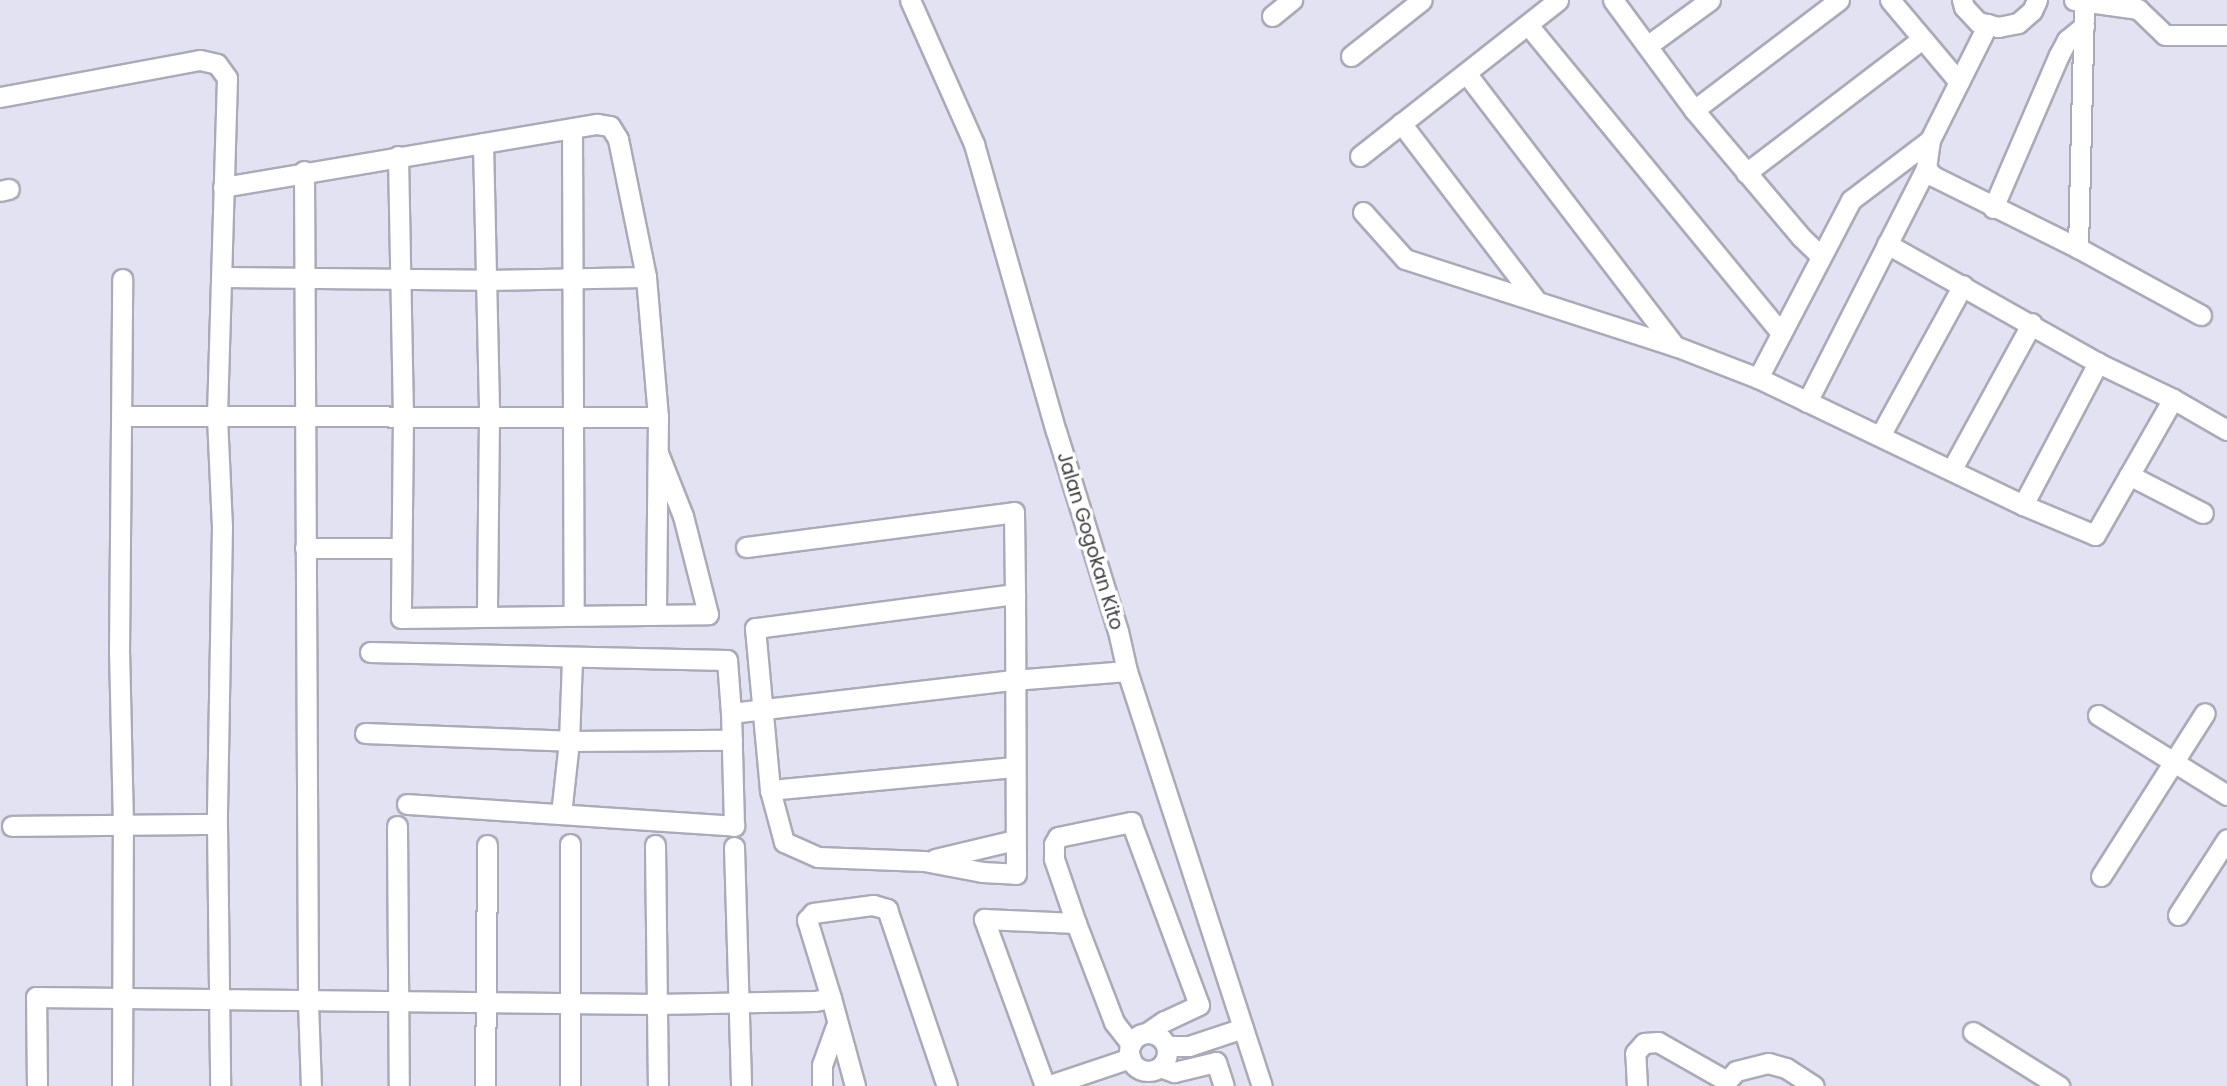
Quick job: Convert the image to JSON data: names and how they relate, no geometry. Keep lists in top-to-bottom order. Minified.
{"streets":{"street":["Jalan Gogokan Kito"]}}
